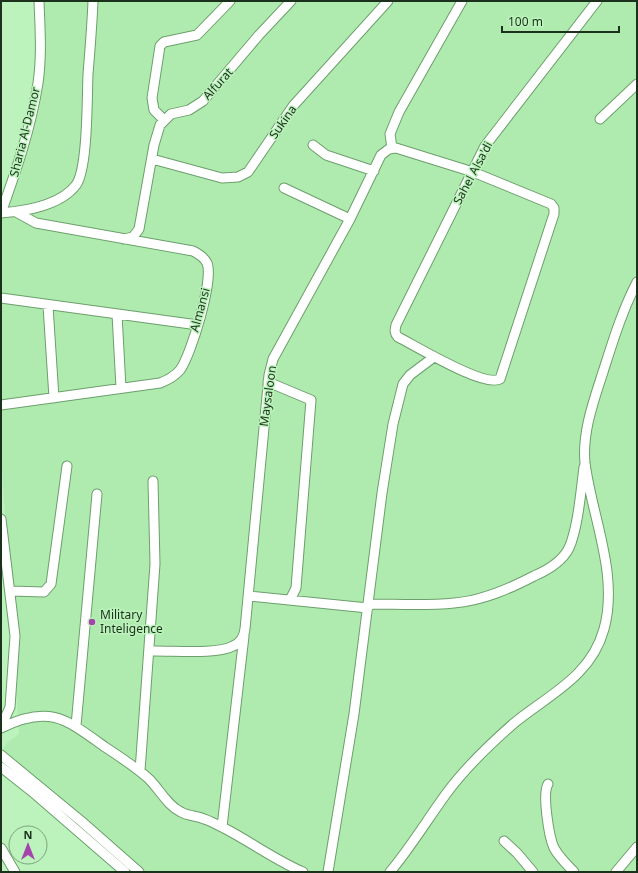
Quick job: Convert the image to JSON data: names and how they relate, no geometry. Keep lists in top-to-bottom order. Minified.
{"streets":{"street":["Alfurat","Sukina","Sharia Al-Damor","Sahel Alsa'di","Almansi","Maysaloon"]},"places":["Military Inteligence"],"scale_bar":"100 m","north":"top"}
